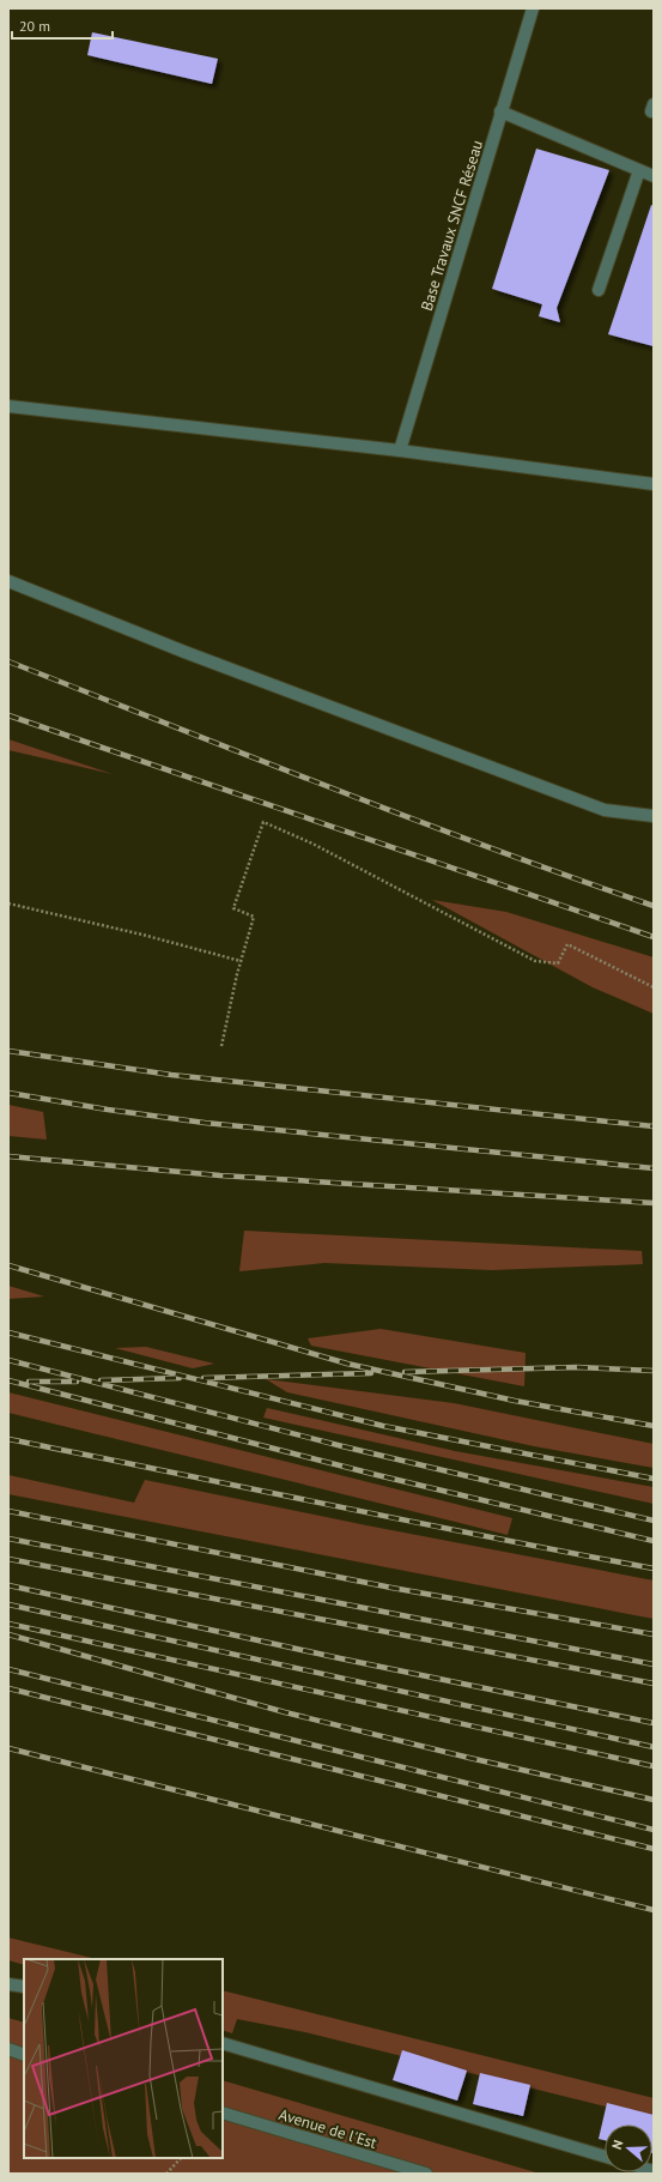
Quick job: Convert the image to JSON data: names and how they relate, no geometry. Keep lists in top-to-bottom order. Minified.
{"streets":{"lane":["Base Travaux SNCF Réseau","Avenue de l'Est"]},"scale_bar":"20 m","north":"left"}
